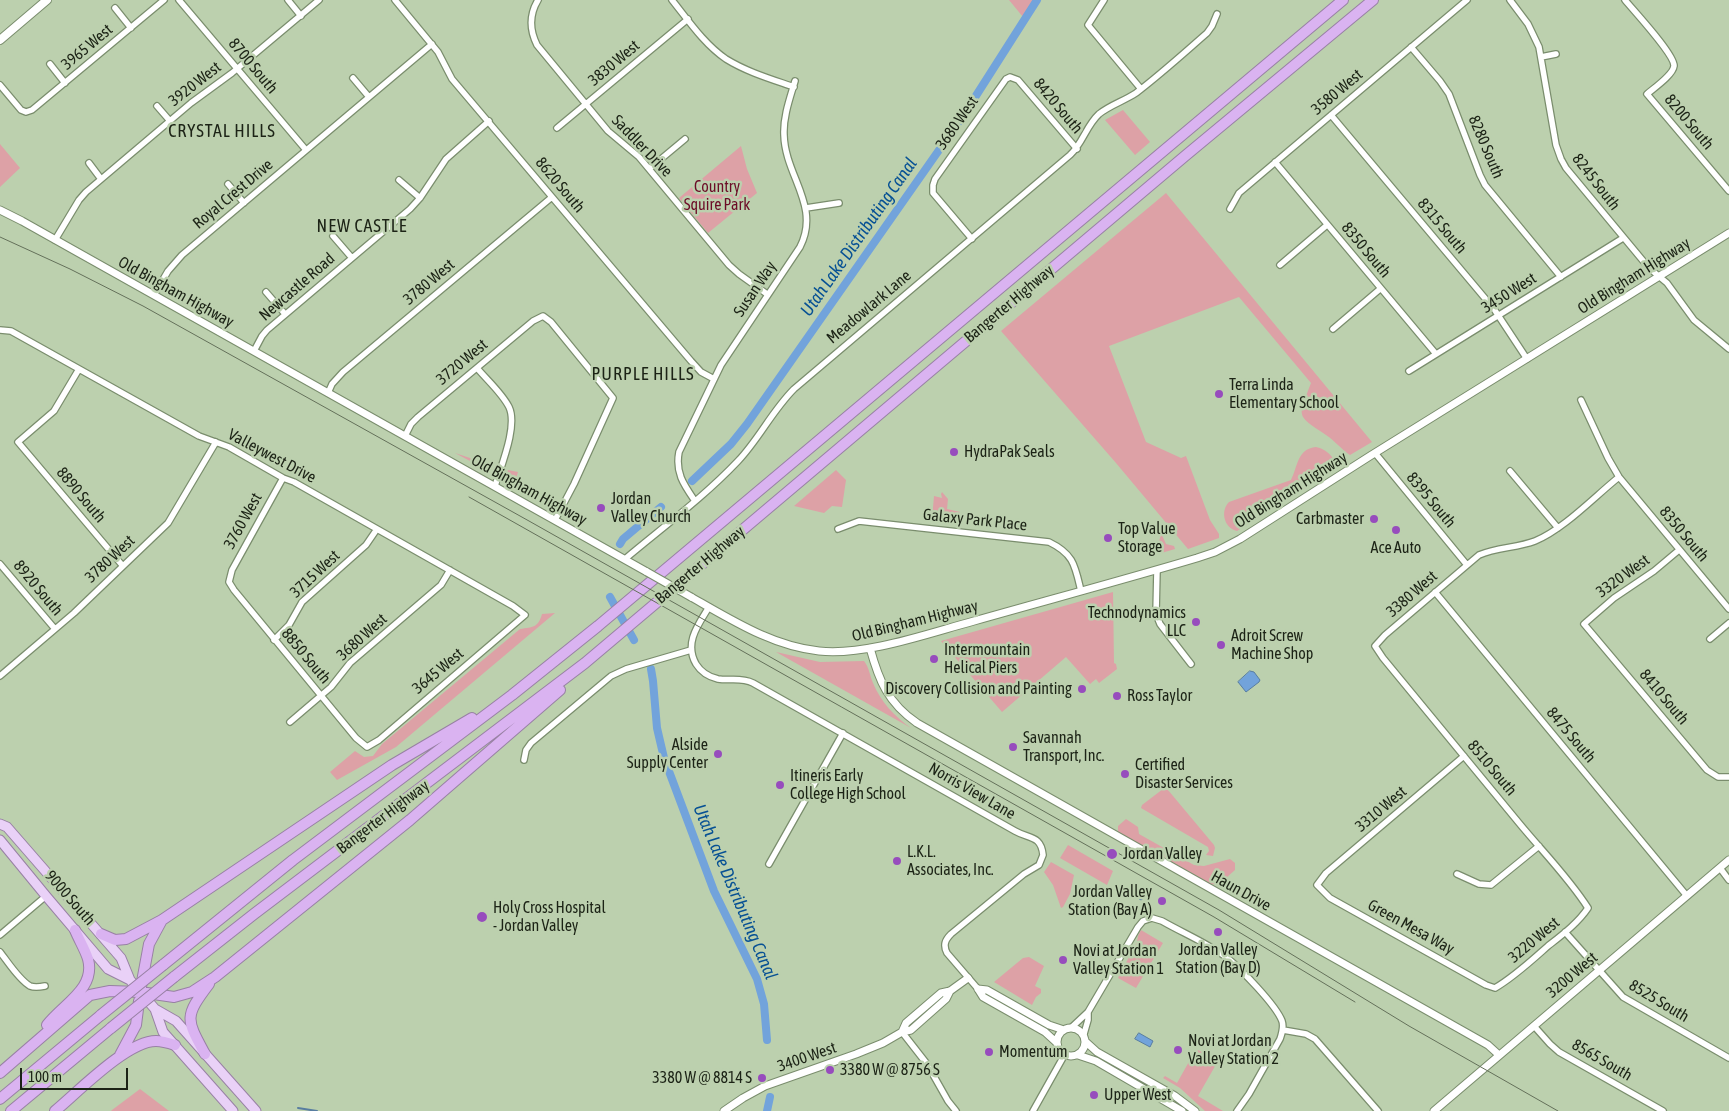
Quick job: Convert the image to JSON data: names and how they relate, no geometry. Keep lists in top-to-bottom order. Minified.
{"streets":{"highway":["Bangerter Highway"],"main road":["9000 South"],"street":["3965 West","3830 West","8700 South","3920 West","3580 West","8420 South","8200 South","3680 West","Saddler Drive","8280 South","8245 South","8620 South","Royal Crest Drive","8315 South","8350 South","Old Bingham Highway","3780 West","Newcastle Road","Susan Way","3450 West","Meadowlark Lane","3720 West","Valleywest Drive","8890 South","8395 South","Galaxy Park Place","3760 West","3715 West","3320 West","8920 South","3380 West","8850 South","3645 West","8410 South","8475 South","8510 South","Norris View Lane","3310 West","Haun Drive","Green Mesa Way","3220 West","3200 West","8525 South","3400 West","8565 South"]},"crossings":[["3830 West","Saddler Drive"],["3830 West","Susan Way"],["8700 South","3920 West"],["8700 South","Royal Crest Drive"],["3920 West","Old Bingham Highway"],["3580 West","8280 South"],["3580 West","8315 South"],["3580 West","8350 South"],["8420 South","3680 West"],["8420 South","Meadowlark Lane"],["3680 West","Meadowlark Lane"],["3680 West","Valleywest Drive"],["3680 West","8850 South"],["Saddler Drive","Susan Way"],["8280 South","3450 West"],["8245 South","Old Bingham Highway"],["8245 South","3450 West"],["8620 South","Royal Crest Drive"],["8620 South","3780 West"],["8620 South","Newcastle Road"],["8620 South","Susan Way"],["Royal Crest Drive","Old Bingham Highway"],["8315 South","Old Bingham Highway"],["8315 South","3450 West"],["8350 South","3450 West"],["8350 South","3320 West"],["8350 South","3380 West"],["Old Bingham Highway","3780 West"],["Old Bingham Highway","Newcastle Road"],["Old Bingham Highway","Meadowlark Lane"],["Old Bingham Highway","3720 West"],["Old Bingham Highway","8395 South"],["Old Bingham Highway","Galaxy Park Place"],["Old Bingham Highway","Haun Drive"],["3780 West","Valleywest Drive"],["3780 West","8890 South"],["3780 West","8920 South"],["Susan Way","Meadowlark Lane"],["Valleywest Drive","8890 South"],["Valleywest Drive","3760 West"],["Valleywest Drive","3715 West"],["Valleywest Drive","3645 West"],["8395 South","3380 West"],["3760 West","8850 South"],["3715 West","8850 South"],["3320 West","8410 South"],["3380 West","8475 South"],["3380 West","8510 South"],["8850 South","3645 West"],["8475 South","3200 West"],["8510 South","3310 West"],["8510 South","3220 West"],["Norris View Lane","3400 West"],["3310 West","Green Mesa Way"],["Haun Drive","3200 West"],["Green Mesa Way","3220 West"],["3220 West","8525 South"],["3200 West","8525 South"],["3200 West","8565 South"]],"districts":["CRYSTAL HILLS","NEW CASTLE","PURPLE HILLS"],"water":["Utah Lake Distributing Canal"],"parks":["Country Squire Park"],"places":["Terra Linda Elementary School","HydraPak Seals","Jordan Valley Church","Carbmaster","Ace Auto","Top Value Storage","Technodynamics LLC","Adroit Screw Machine Shop","Intermountain Helical Piers","Discovery Collision and Painting","Ross Taylor","Savannah Transport, Inc.","Alside Supply Center","Certified Disaster Services","Itineris Early College High School","Jordan Valley","L.K.L. Associates, Inc.","Jordan Valley Station (Bay A)","Holy Cross Hospital - Jordan Valley","Jordan Valley Station (Bay D)","Novi at Jordan Valley Station 1","Novi at Jordan Valley Station 2","Momentum","3380 W @ 8756 S","3380 W @ 8814 S","Upper West"],"scale_bar":"100 m"}
